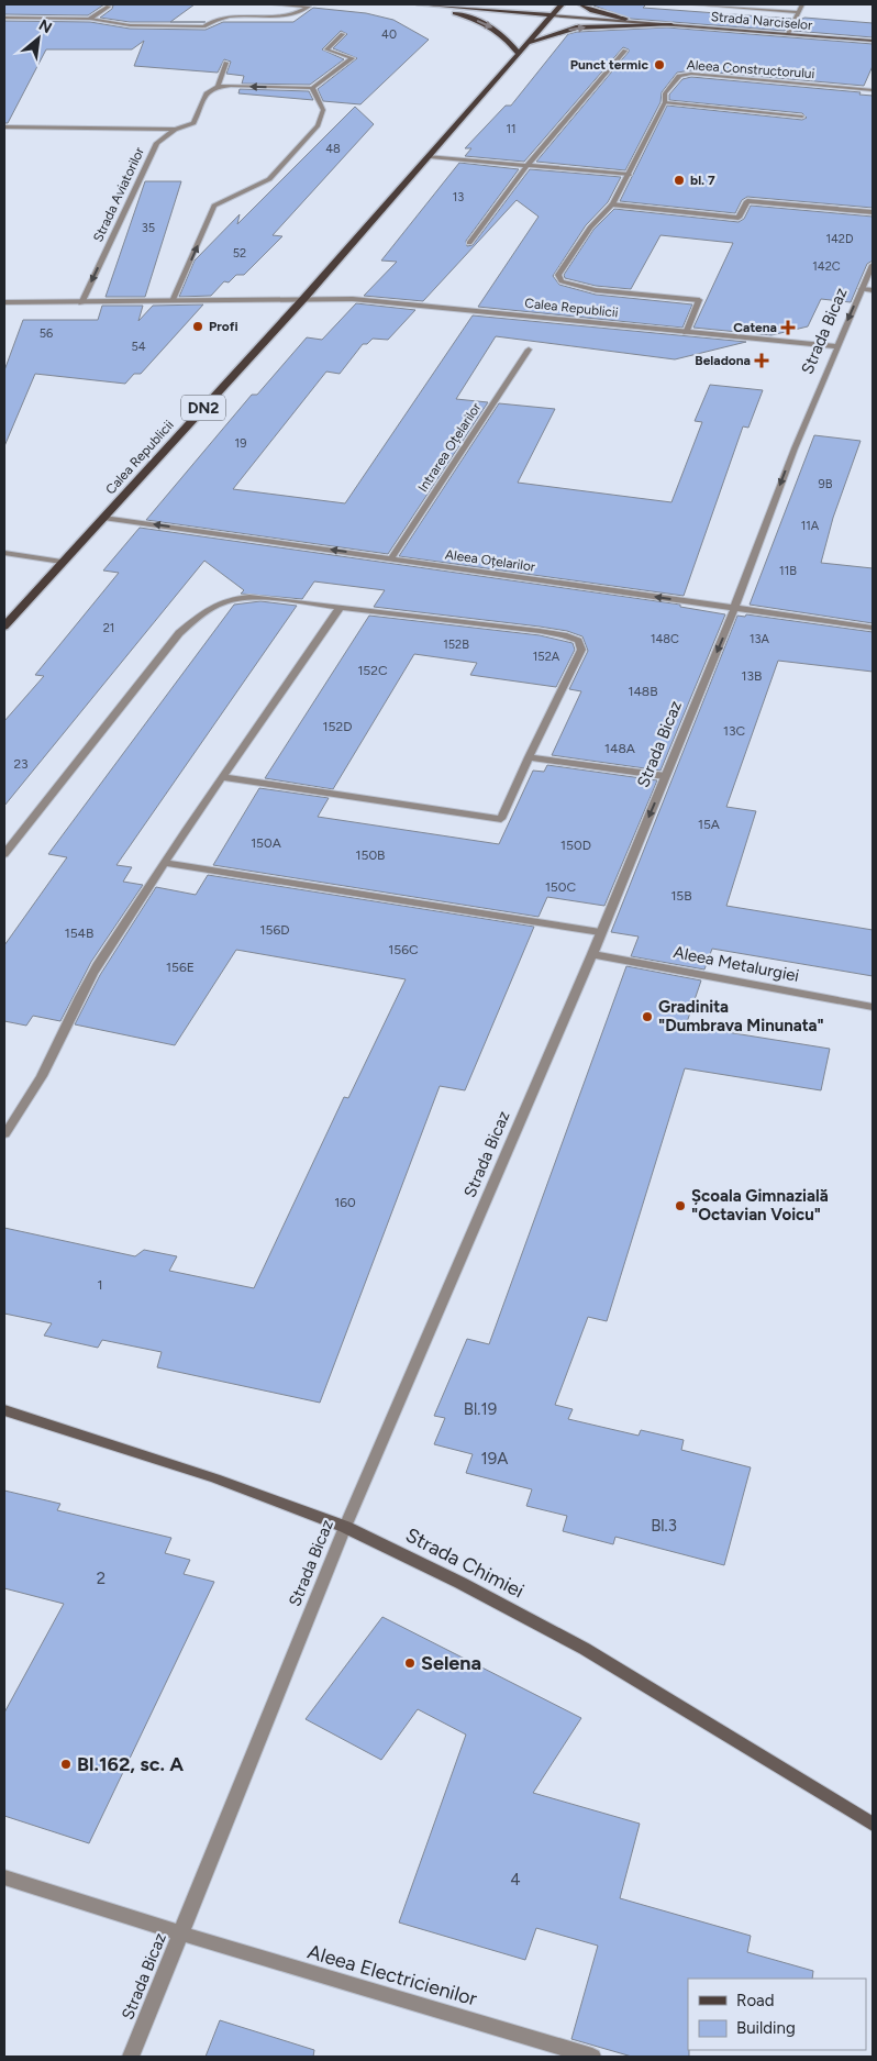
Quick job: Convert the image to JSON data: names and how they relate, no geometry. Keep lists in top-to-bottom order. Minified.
{"streets":{"main road":["Strada Narciselor","Calea Republicii","DN2","Strada Chimiei"],"street":["Aleea Constructorului","Strada Aviatorilor","Strada Bicaz","Intrarea Oțelarilor","Aleea Oțelarilor","Aleea Metalurgiei","Aleea Electricienilor"]},"crossings":[["Strada Narciselor","Calea Republicii"],["Aleea Constructorului","Calea Republicii"],["Calea Republicii","Strada Bicaz"],["Calea Republicii","Aleea Oțelarilor"],["Strada Bicaz","Aleea Oțelarilor"],["Strada Bicaz","Aleea Metalurgiei"],["Strada Bicaz","Strada Chimiei"],["Strada Bicaz","Aleea Electricienilor"],["Intrarea Oțelarilor","Aleea Oțelarilor"]],"one_way":["Strada Bicaz","Aleea Oțelarilor"],"places":{"other":["Punct termic","bl. 7","Profi","Gradinita \"Dumbrava Minunata\"","Școala Gimnazială \"Octavian Voicu\"","Selena","Bl.162, sc. A"],"health":["Catena","Beladona"]},"house_numbers":["40","11","48","13","35","142D","52","142C","56","54","19","9B","11A","11B","21","148C","13A","152B","152A","152C","13B","148B","152D","13C","148A","23","15A","150A","150D","150B","150C","15B","156D","154B","156C","156E","160","1","Bl.19","19A","Bl.3","2","4"],"legend":["Road","Building"],"north":"top right"}
